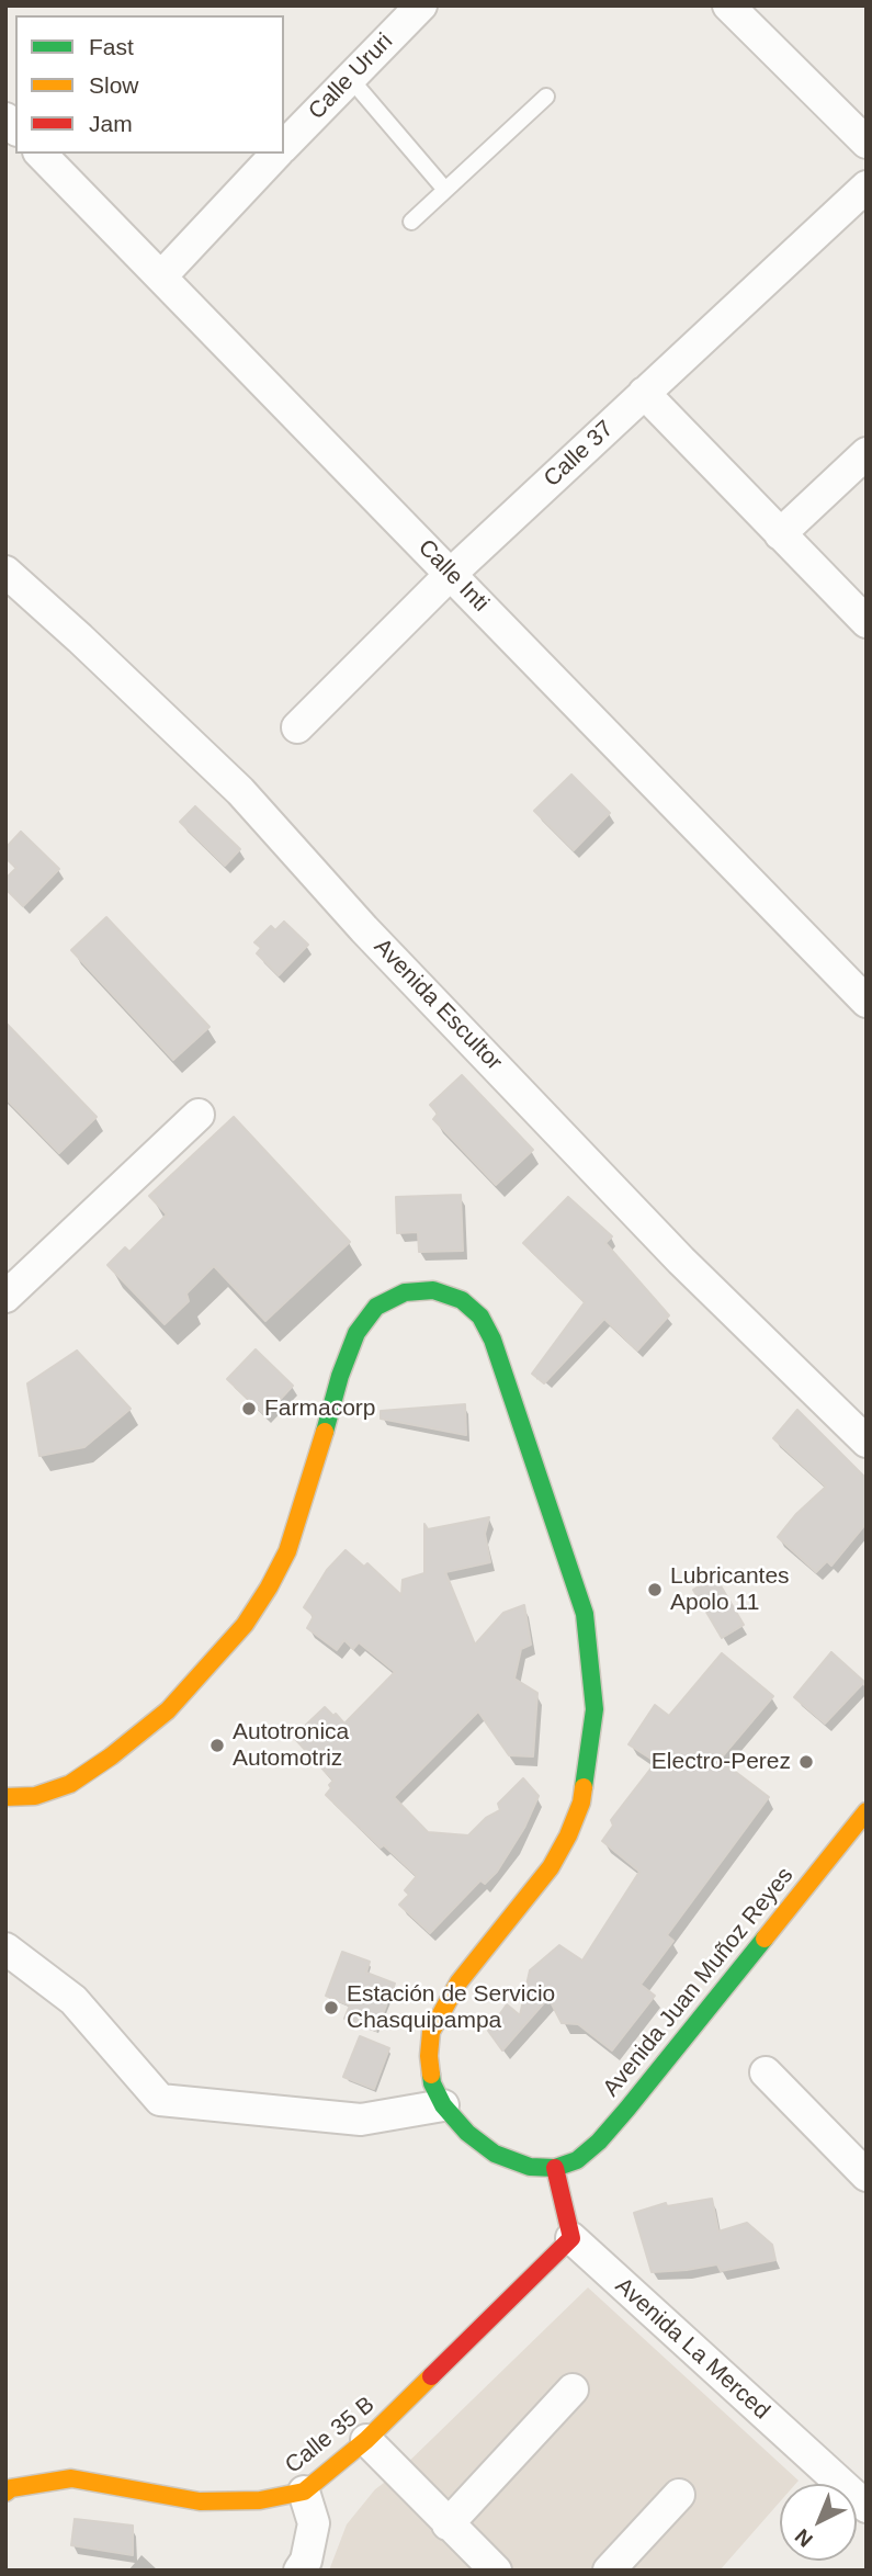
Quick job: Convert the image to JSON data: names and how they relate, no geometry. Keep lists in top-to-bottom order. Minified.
{"streets":{"main road":["Avenida Juan Muñoz Reyes","Calle 35 B"],"street":["Calle Ururi","Calle 37","Calle Inti","Avenida Escultor","Avenida La Merced"]},"crossings":[["Calle Ururi","Calle Inti"],["Calle 37","Calle Inti"],["Avenida La Merced","Calle 35 B"]],"places":["Farmacorp","Lubricantes Apolo 11","Autotronica Automotriz","Electro-Perez","Estación de Servicio Chasquipampa"],"legend":["Fast","Slow","Jam"],"north":"bottom left"}
